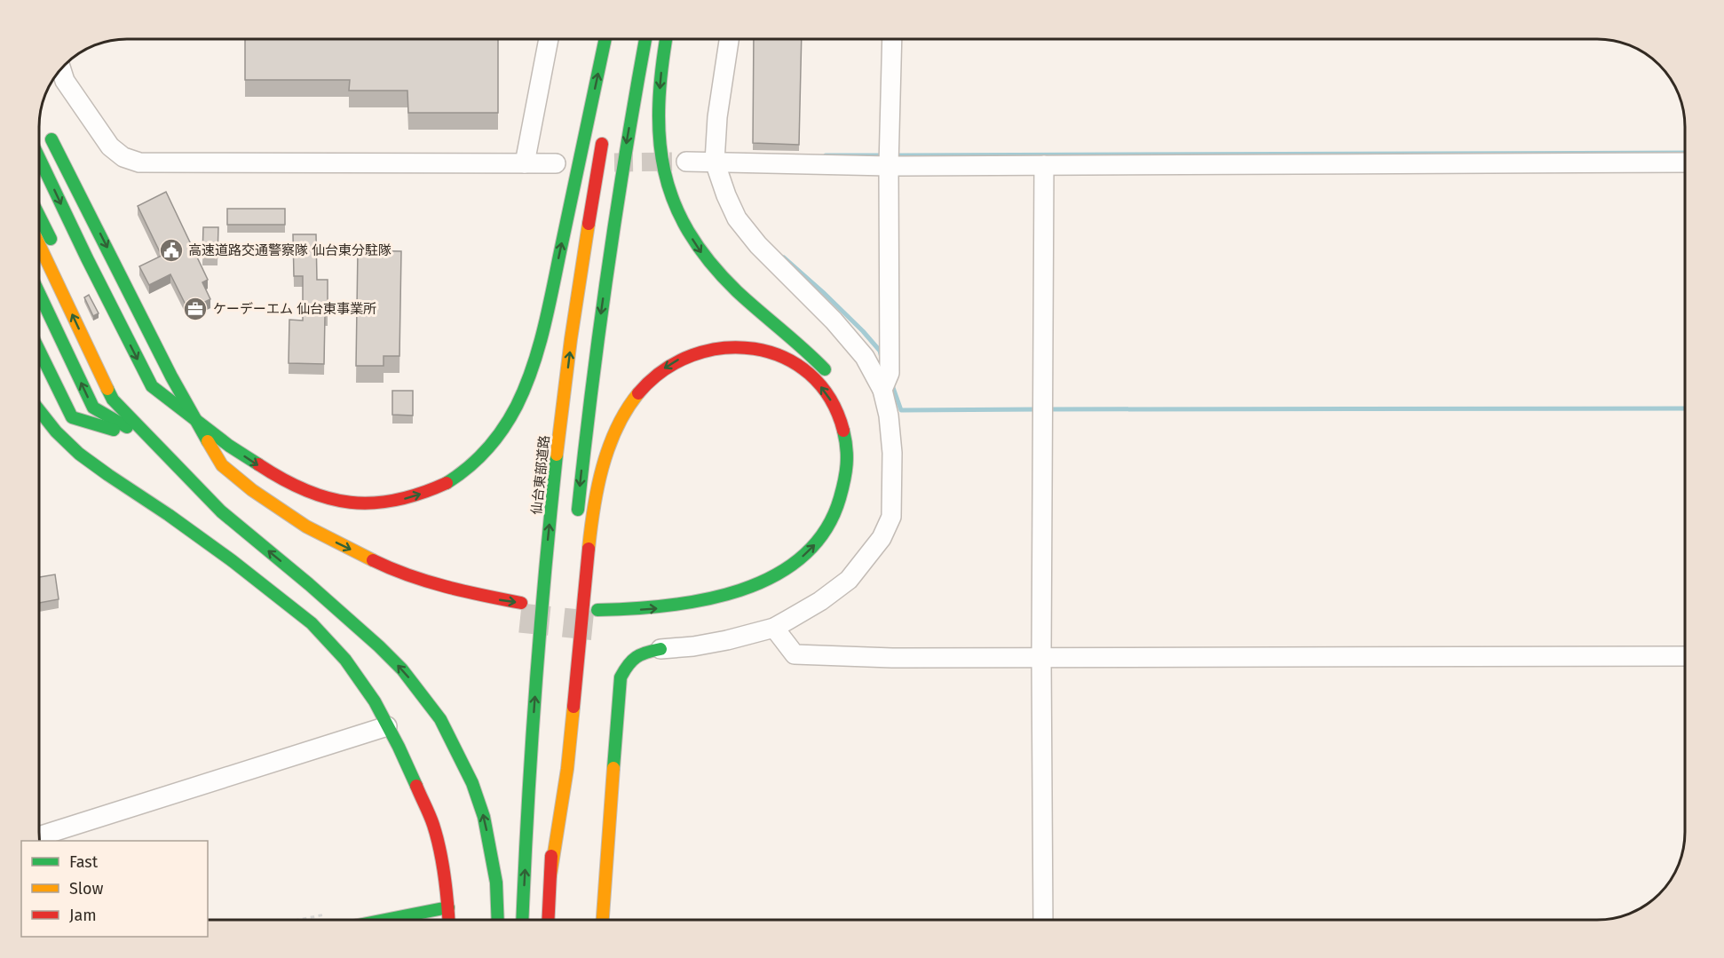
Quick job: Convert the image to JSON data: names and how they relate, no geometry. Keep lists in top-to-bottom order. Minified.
{"streets":{"main road":["仙台東部道路"]},"places":{"public building":["高速道路交通警察隊 仙台東分駐隊"],"office":["ケーデーエム 仙台東事業所"]},"legend":["Fast","Slow","Jam"]}
